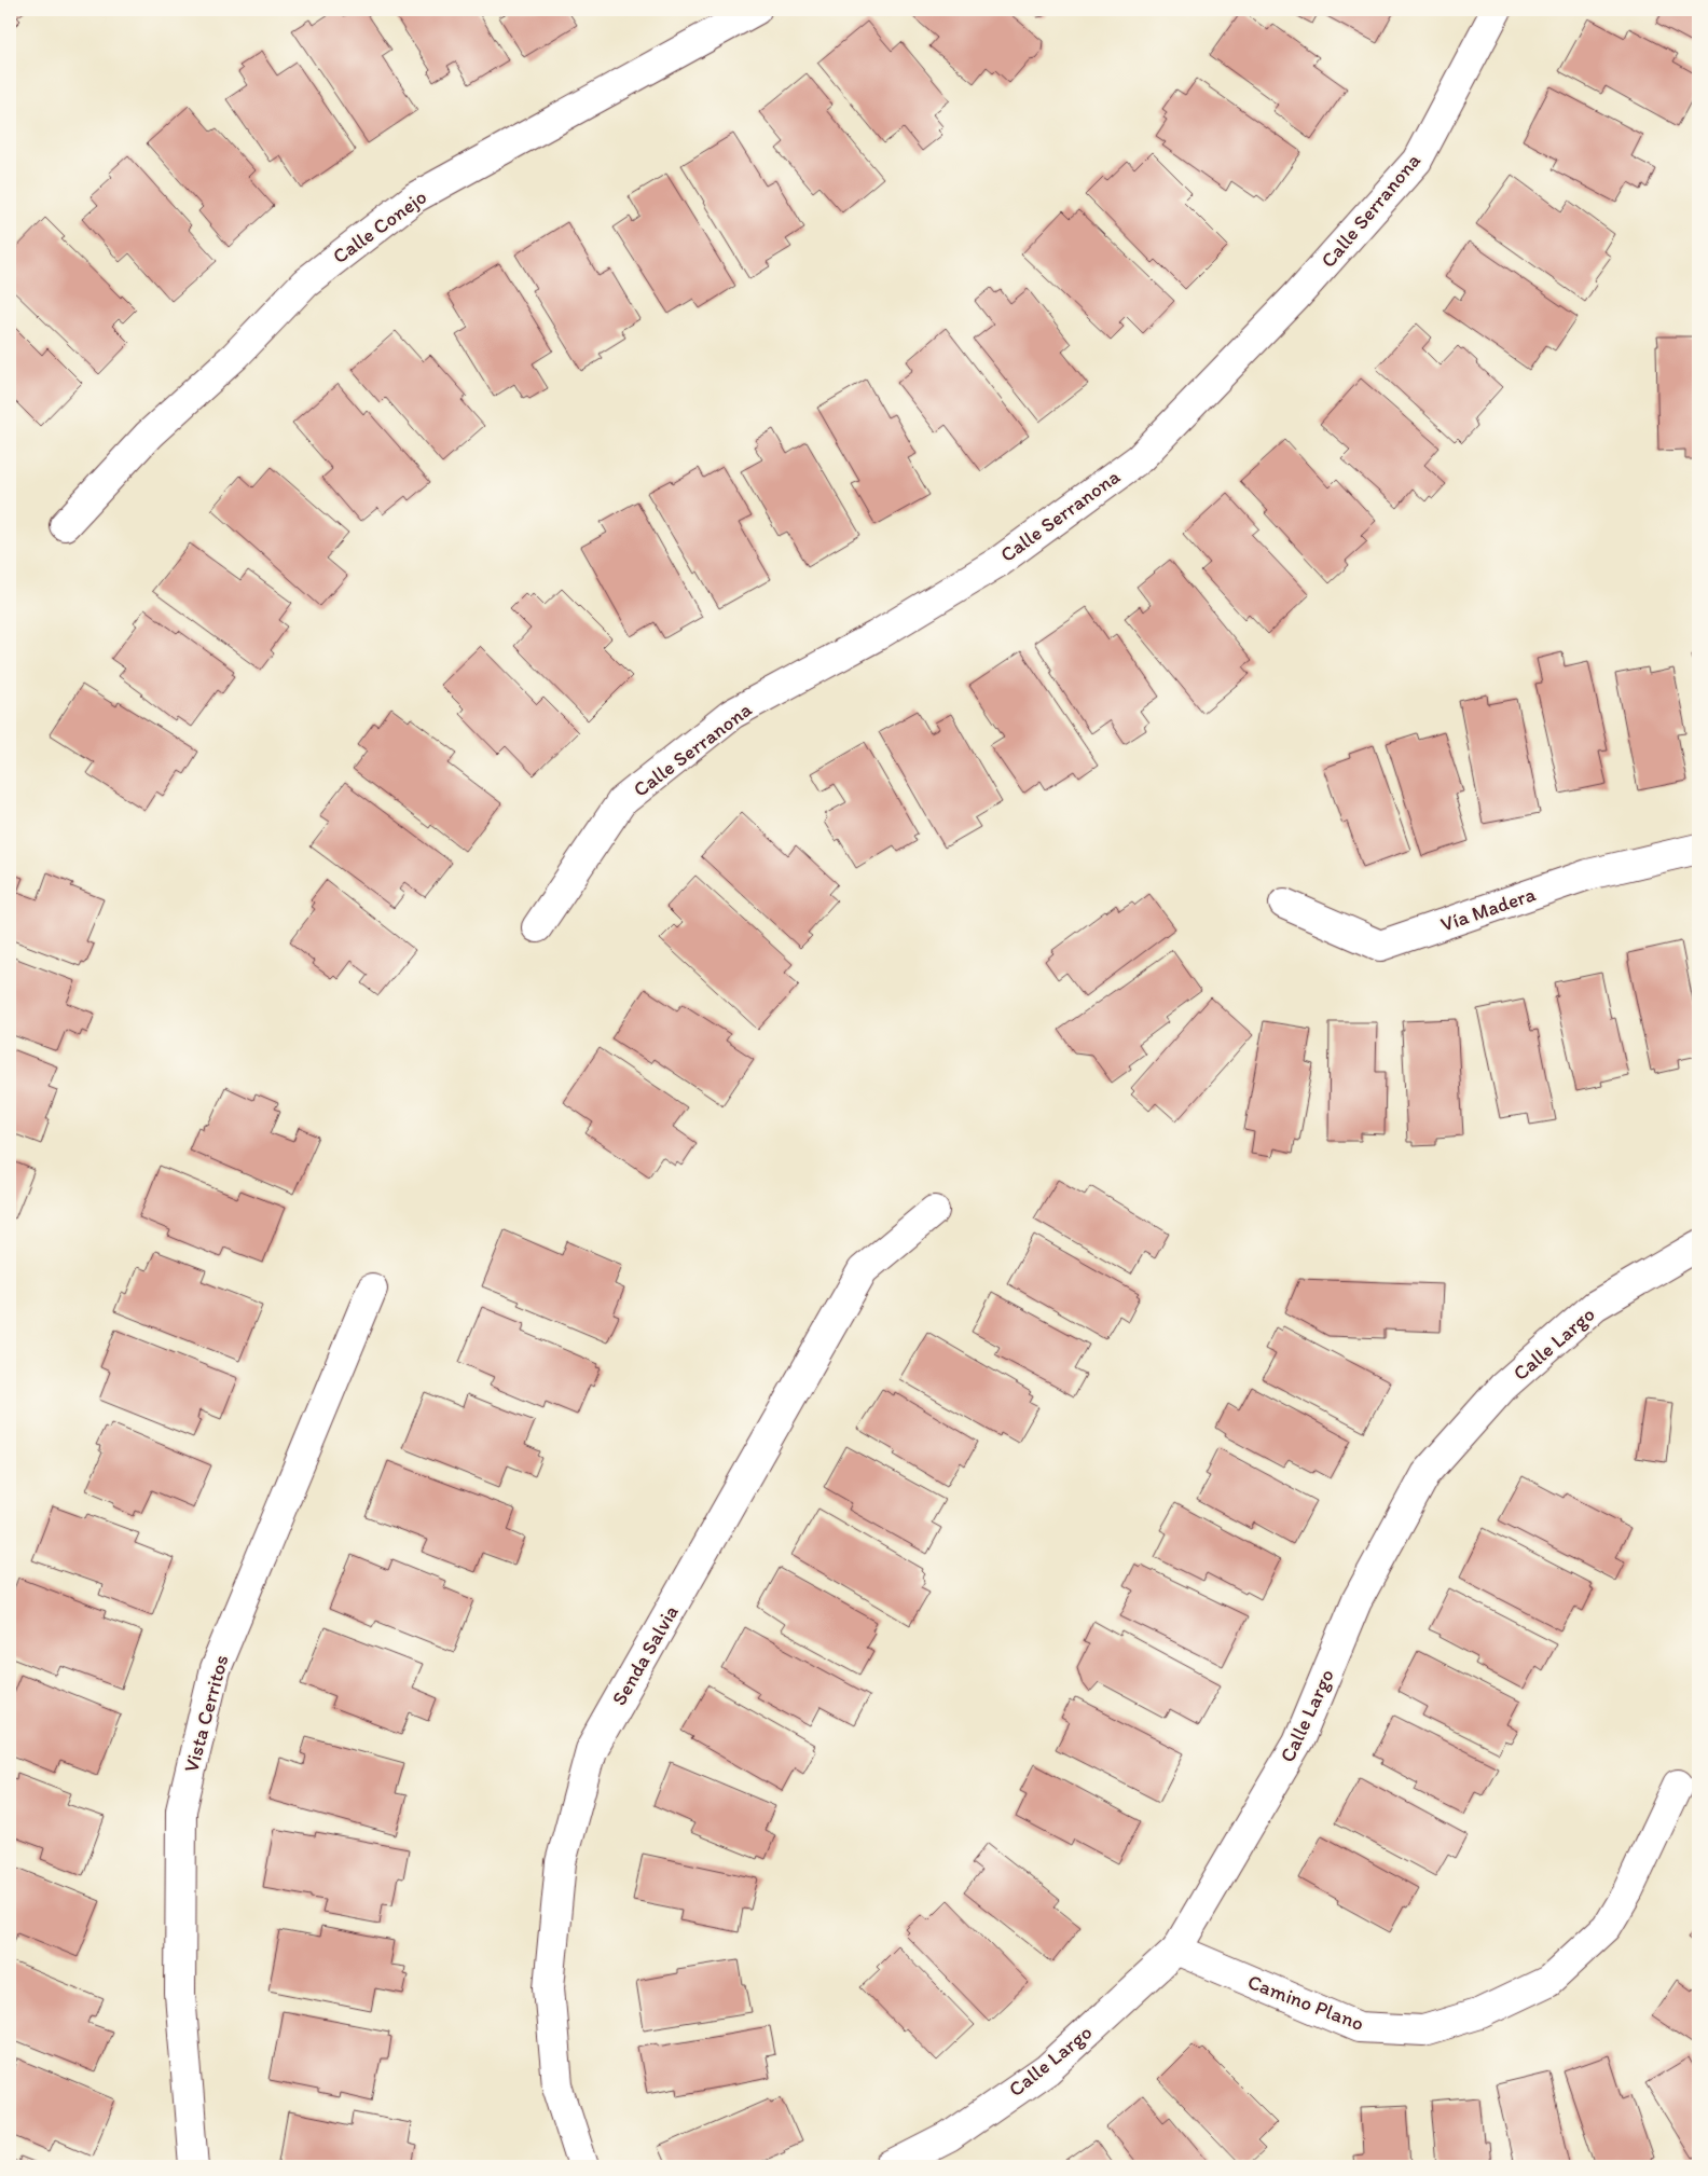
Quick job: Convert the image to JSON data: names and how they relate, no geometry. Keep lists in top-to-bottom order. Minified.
{"streets":{"street":["Calle Serranona","Calle Conejo","Vía Madera","Calle Largo","Senda Salvia","Vista Cerritos","Camino Plano"]},"crossings":[["Calle Largo","Camino Plano"]]}
